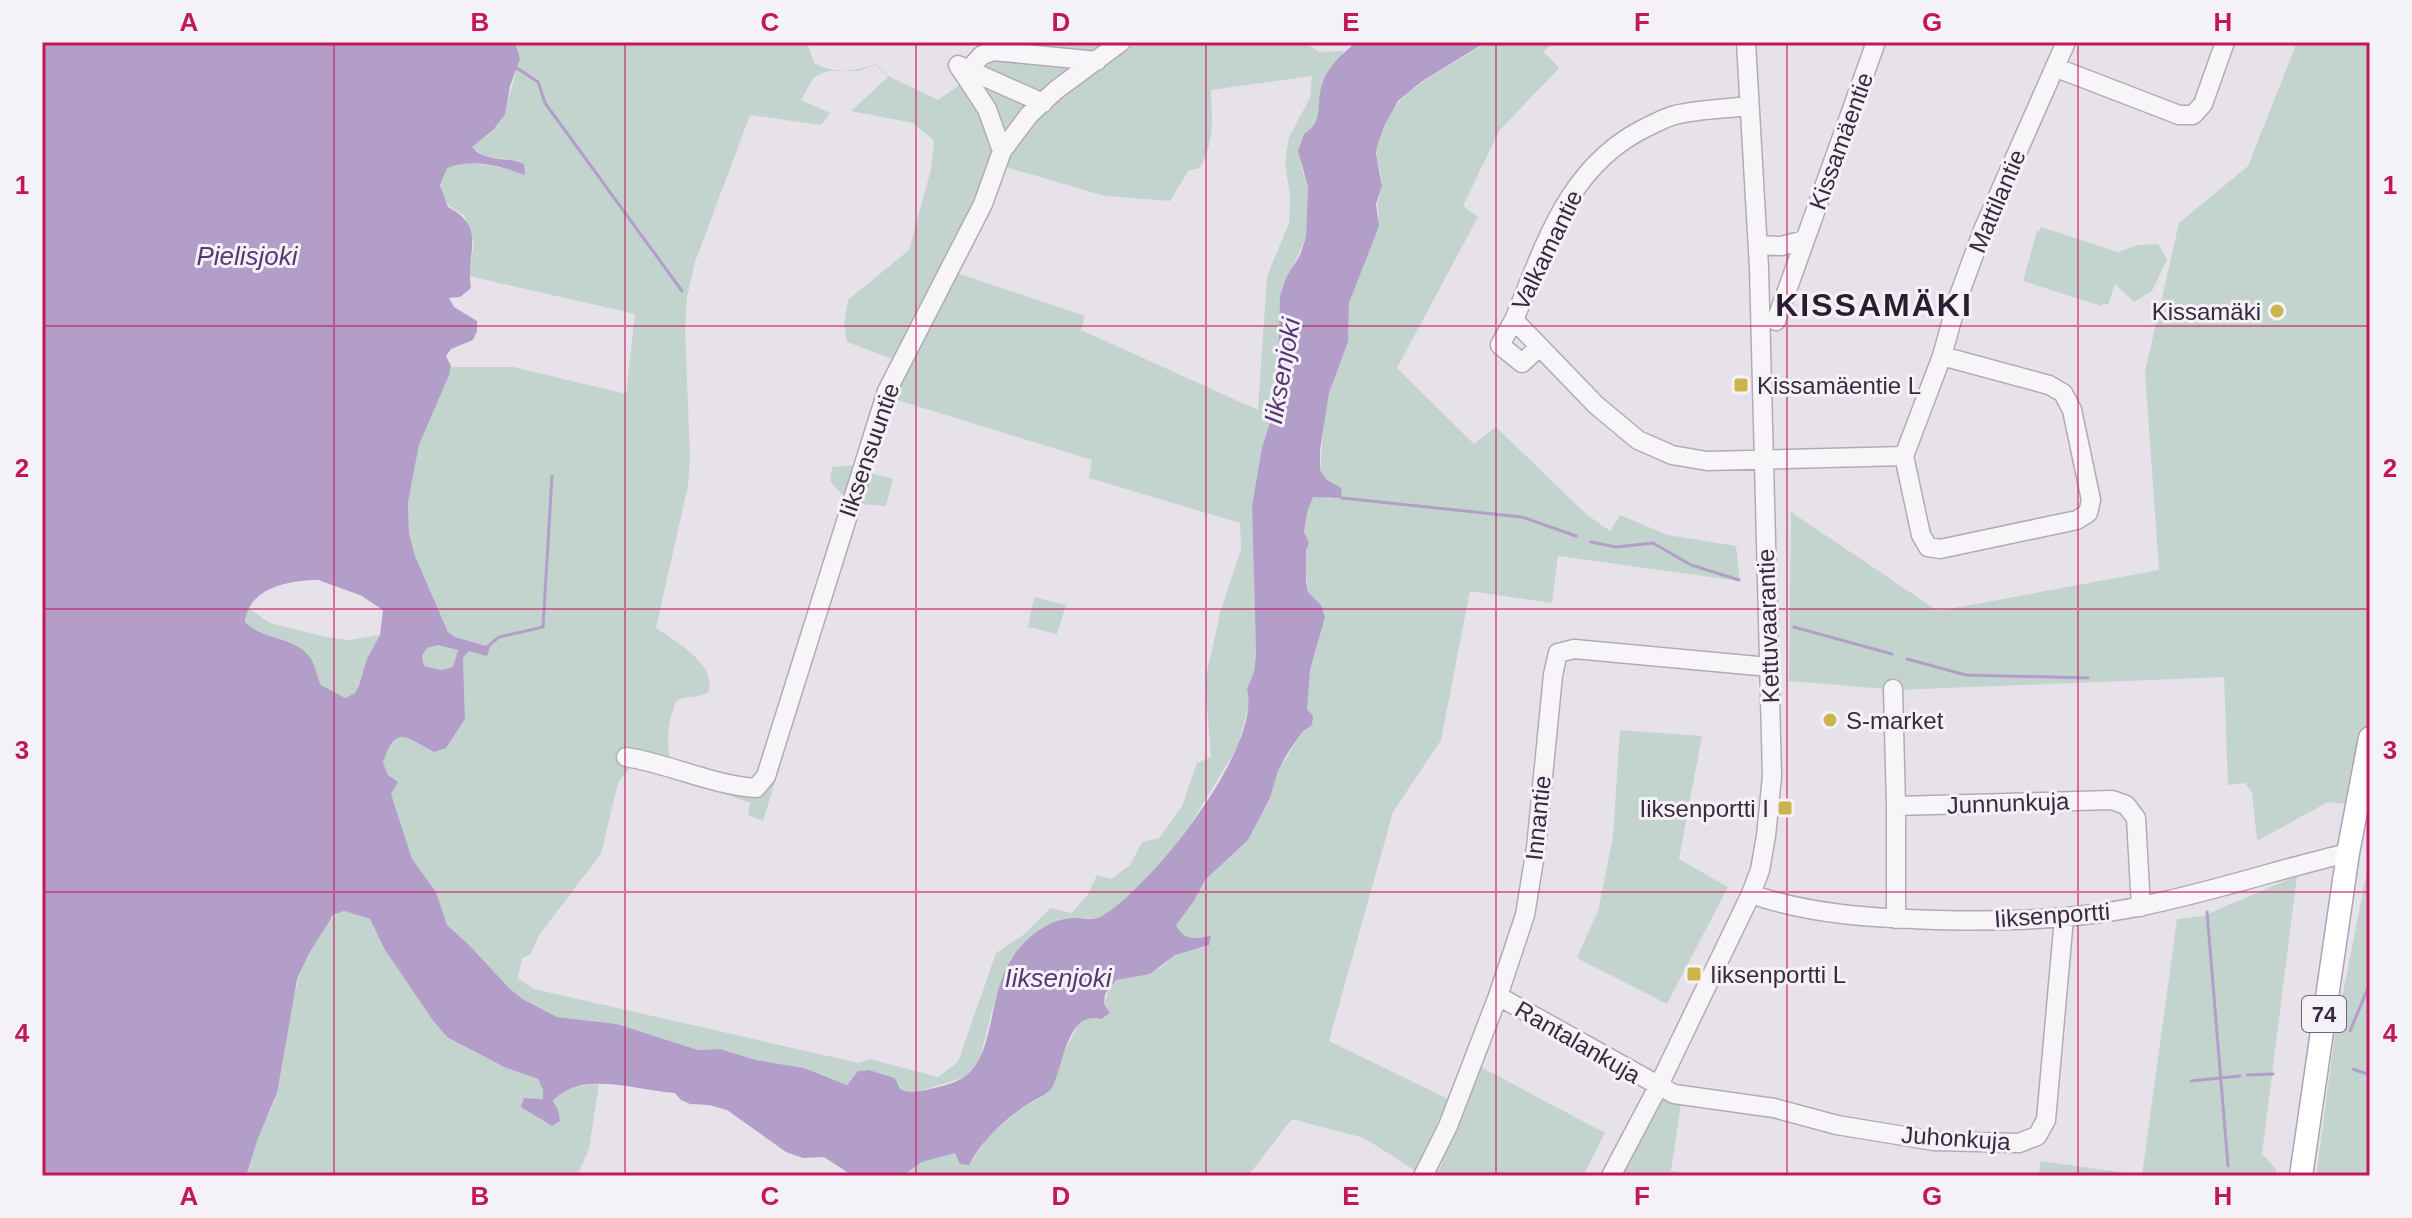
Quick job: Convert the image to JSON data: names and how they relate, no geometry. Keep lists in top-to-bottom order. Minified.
{"streets":{"main road":["74"],"street":["Kissamäentie","Mattilantie","Valkamantie","Iiksensuuntie","Kettuvaarantie","Junnunkuja","Innantie","Iiksenportti","Rantalankuja","Juhonkuja"]},"crossings":[["Kissamäentie","Kettuvaarantie"],["Valkamantie","Kettuvaarantie"],["Kettuvaarantie","Innantie"],["Kettuvaarantie","Iiksenportti"],["Kettuvaarantie","Rantalankuja"],["Kettuvaarantie","Juhonkuja"],["Junnunkuja","Iiksenportti"],["Innantie","Rantalankuja"],["Iiksenportti","74"],["Iiksenportti","Juhonkuja"],["Rantalankuja","Juhonkuja"]],"districts":["KISSAMÄKI"],"water":["Pielisjoki","Iiksenjoki"],"places":{"other":["Kissamäki","S-market"],"transit":["Kissamäentie L","Iiksenportti I","Iiksenportti L"]},"grid":{"columns":["A","B","C","D","E","F","G","H"],"rows":["1","2","3","4"]}}
